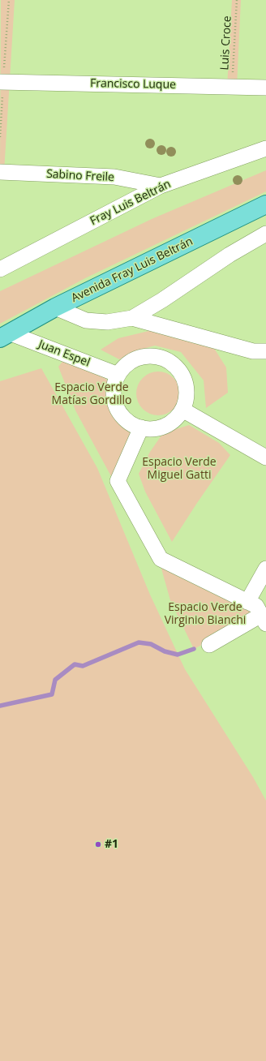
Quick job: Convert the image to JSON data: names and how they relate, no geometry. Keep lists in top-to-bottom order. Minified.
{"streets":{"main road":["Avenida Fray Luis Beltrán"],"street":["Francisco Luque","Sabino Freile","Fray Luis Beltrán","Juan Espel"],"path":["Luis Croce"]},"crossings":[["Luis Croce","Francisco Luque"],["Sabino Freile","Fray Luis Beltrán"],["Avenida Fray Luis Beltrán","Juan Espel"]],"parks":["Espacio Verde Matías Gordillo","Espacio Verde Miguel Gatti","Espacio Verde Virginio Bianchi"],"places":["#1"]}
